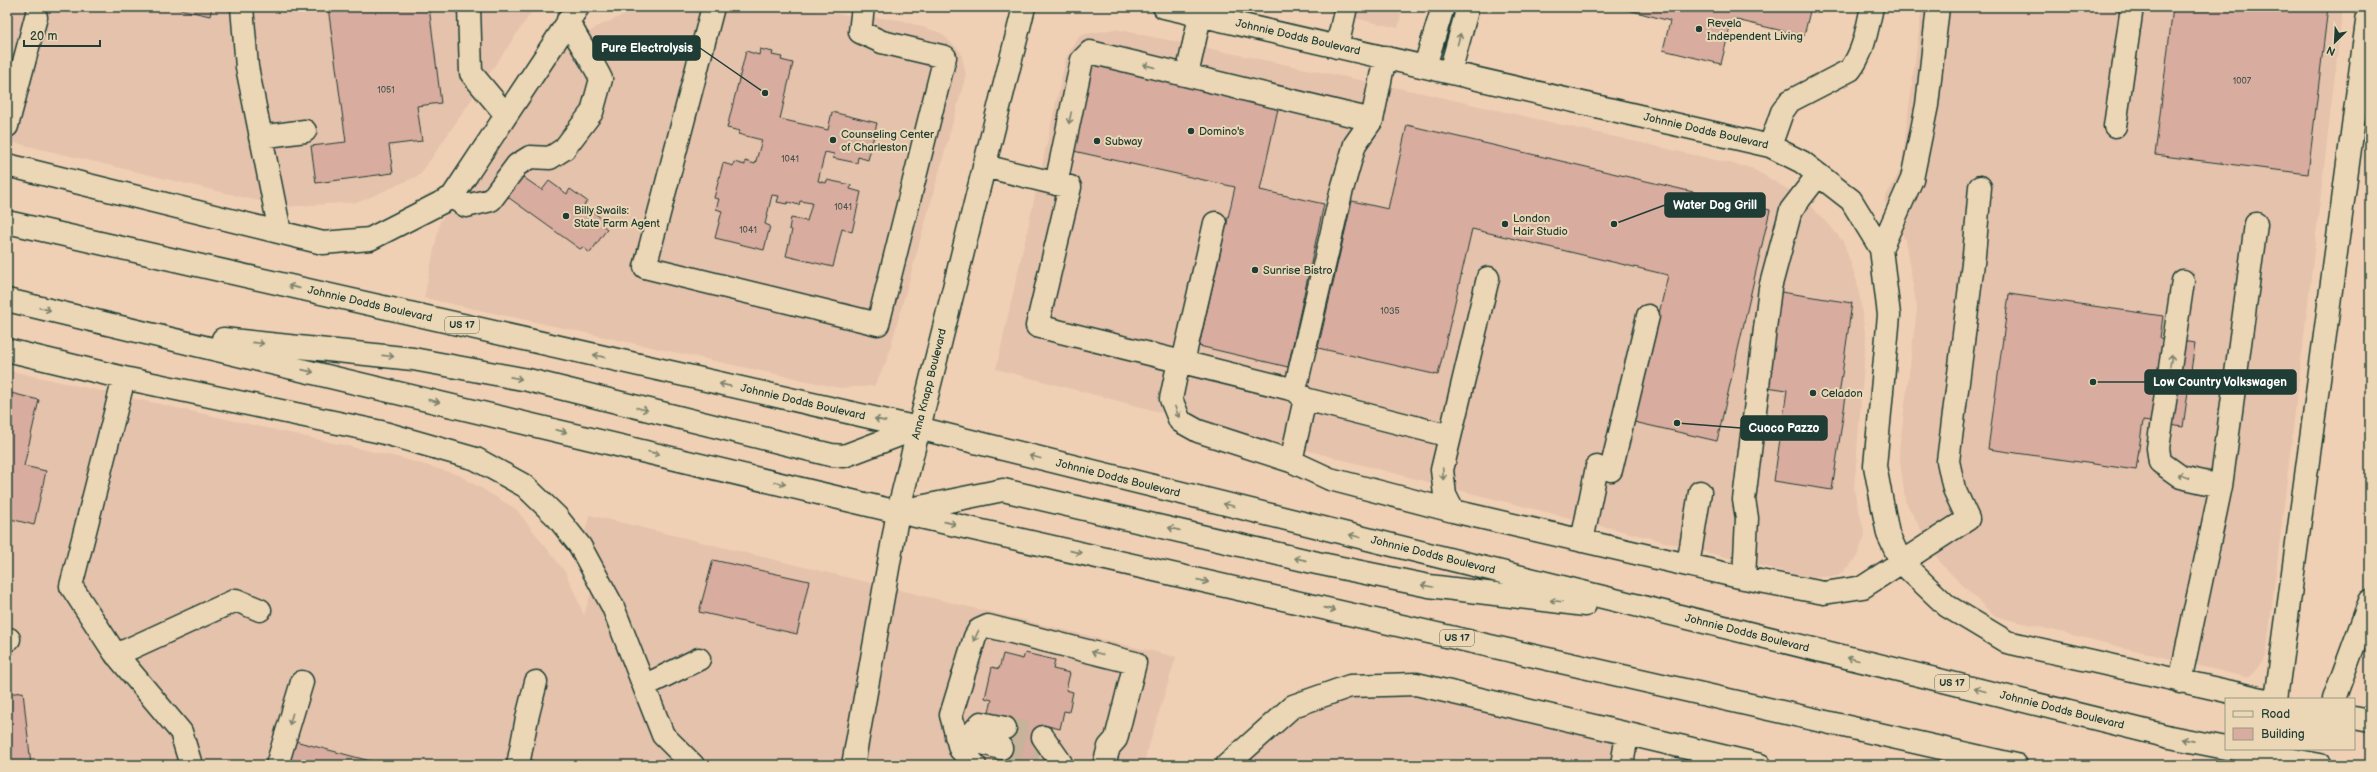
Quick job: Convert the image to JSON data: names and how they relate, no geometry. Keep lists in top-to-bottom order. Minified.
{"streets":{"main road":["Johnnie Dodds Boulevard","US 17","Anna Knapp Boulevard"]},"crossings":[["Johnnie Dodds Boulevard","Anna Knapp Boulevard"],["US 17","Anna Knapp Boulevard"]],"places":["Revela Independent Living","Pure Electrolysis","Domino's","Counseling Center of Charleston","Subway","Billy Swails: State Farm Agent","London Hair Studio","Water Dog Grill","Sunrise Bistro","Low Country Volkswagen","Celadon","Cuoco Pazzo"],"house_numbers":["1007","1051","1041","1041","1041","1035"],"legend":["Road","Building"],"scale_bar":"20 m","north":"bottom left"}
